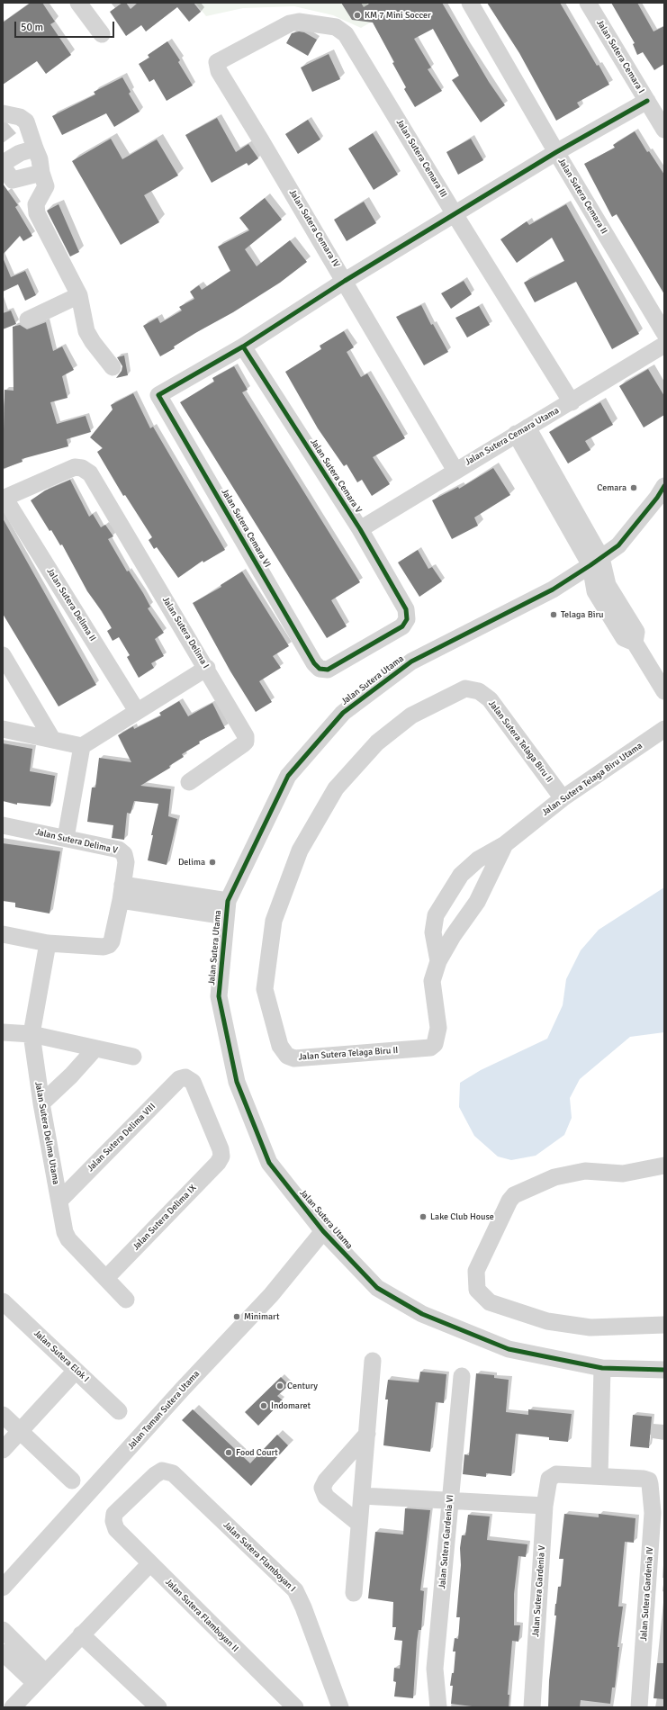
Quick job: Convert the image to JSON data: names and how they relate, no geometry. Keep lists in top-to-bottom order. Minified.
{"streets":{"street":["Jalan Sutera Cemara I","Jalan Sutera Cemara III","Jalan Sutera Cemara II","Jalan Sutera Cemara IV","Jalan Sutera Cemara Utama","Jalan Sutera Cemara V","Jalan Sutera Cemara VI","Jalan Sutera Delima II","Jalan Sutera Delima I","Jalan Sutera Utama","Jalan Sutera Telaga Biru II","Jalan Sutera Telaga Biru Utama","Jalan Sutera Delima V","Jalan Sutera Delima Utama","Jalan Sutera Delima VIII","Jalan Sutera Delima IX","Jalan Sutera Elok I","Jalan Taman Sutera Utama","Jalan Sutera Gardenia VI","Jalan Sutera Flamboyan I","Jalan Sutera Gardenia V","Jalan Sutera Gardenia IV","Jalan Sutera Flamboyan II"]},"crossings":[["Jalan Sutera Cemara III","Jalan Sutera Cemara IV"],["Jalan Sutera Cemara III","Jalan Sutera Cemara Utama"],["Jalan Sutera Cemara IV","Jalan Sutera Cemara Utama"],["Jalan Sutera Cemara Utama","Jalan Sutera Cemara V"],["Jalan Sutera Cemara V","Jalan Sutera Cemara VI"],["Jalan Sutera Delima II","Jalan Sutera Delima I"],["Jalan Sutera Utama","Jalan Taman Sutera Utama"],["Jalan Sutera Telaga Biru II","Jalan Sutera Telaga Biru Utama"],["Jalan Sutera Delima V","Jalan Sutera Delima Utama"],["Jalan Sutera Delima Utama","Jalan Sutera Delima VIII"],["Jalan Sutera Delima Utama","Jalan Sutera Delima IX"],["Jalan Sutera Delima VIII","Jalan Sutera Delima IX"],["Jalan Sutera Flamboyan I","Jalan Sutera Flamboyan II"],["Jalan Sutera Gardenia V","Jalan Sutera Gardenia IV"]],"places":["KM 7 Mini Soccer","Cemara","Telaga Biru","Delima","Lake Club House","Minimart","Century","Indomaret","Food Court"],"scale_bar":"50 m"}
